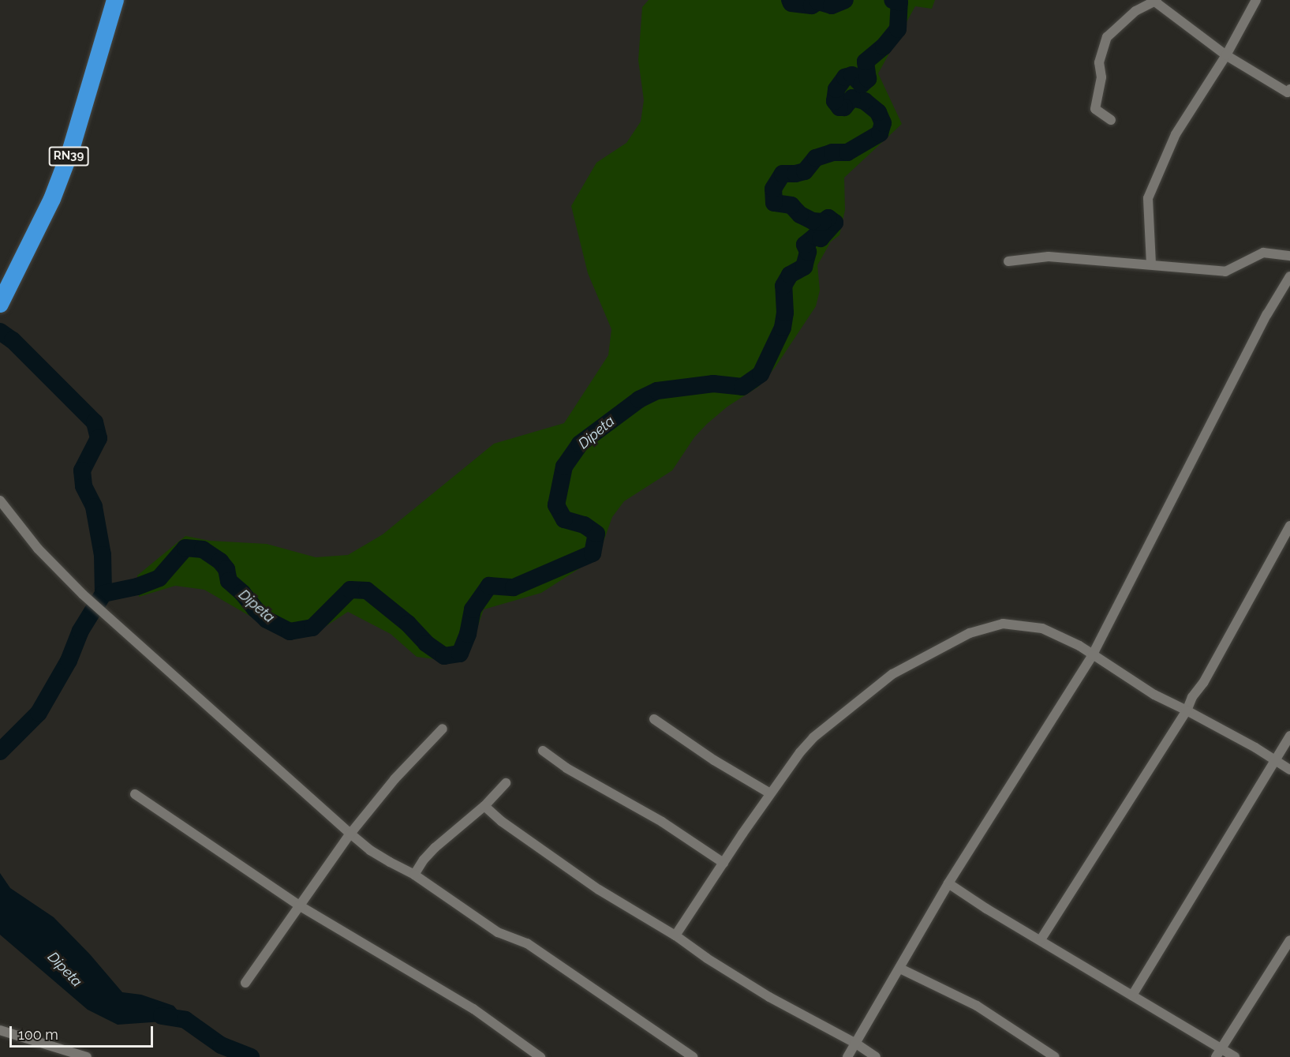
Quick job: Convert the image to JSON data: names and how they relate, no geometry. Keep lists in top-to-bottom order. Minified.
{"streets":{"highway":["RN39"]},"water":["Dipeta"],"scale_bar":"100 m"}
